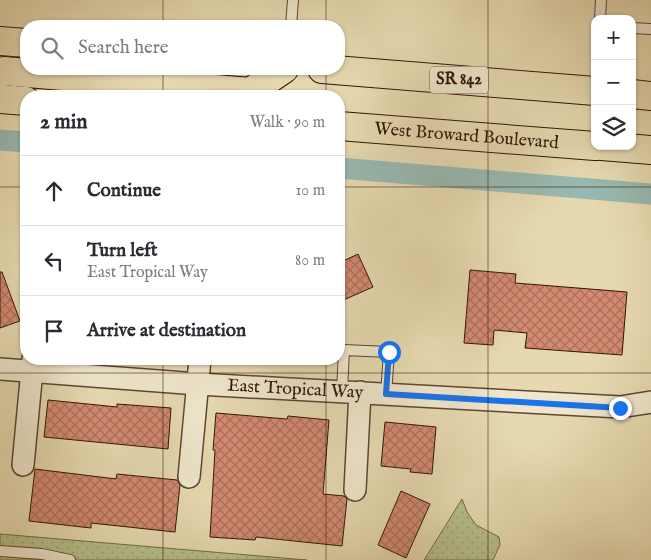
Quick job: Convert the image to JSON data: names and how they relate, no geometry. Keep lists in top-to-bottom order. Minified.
{"streets":{"main road":["SR 842","West Broward Boulevard"],"street":["East Tropical Way"]},"page":{"map_buttons":["+","−"],"search":"Search here","heading":["2 min","Walk · 90 m"],"list":[["Continue","10 m"],["Turn left","East Tropical Way","80 m"],"Arrive at destination"]}}
